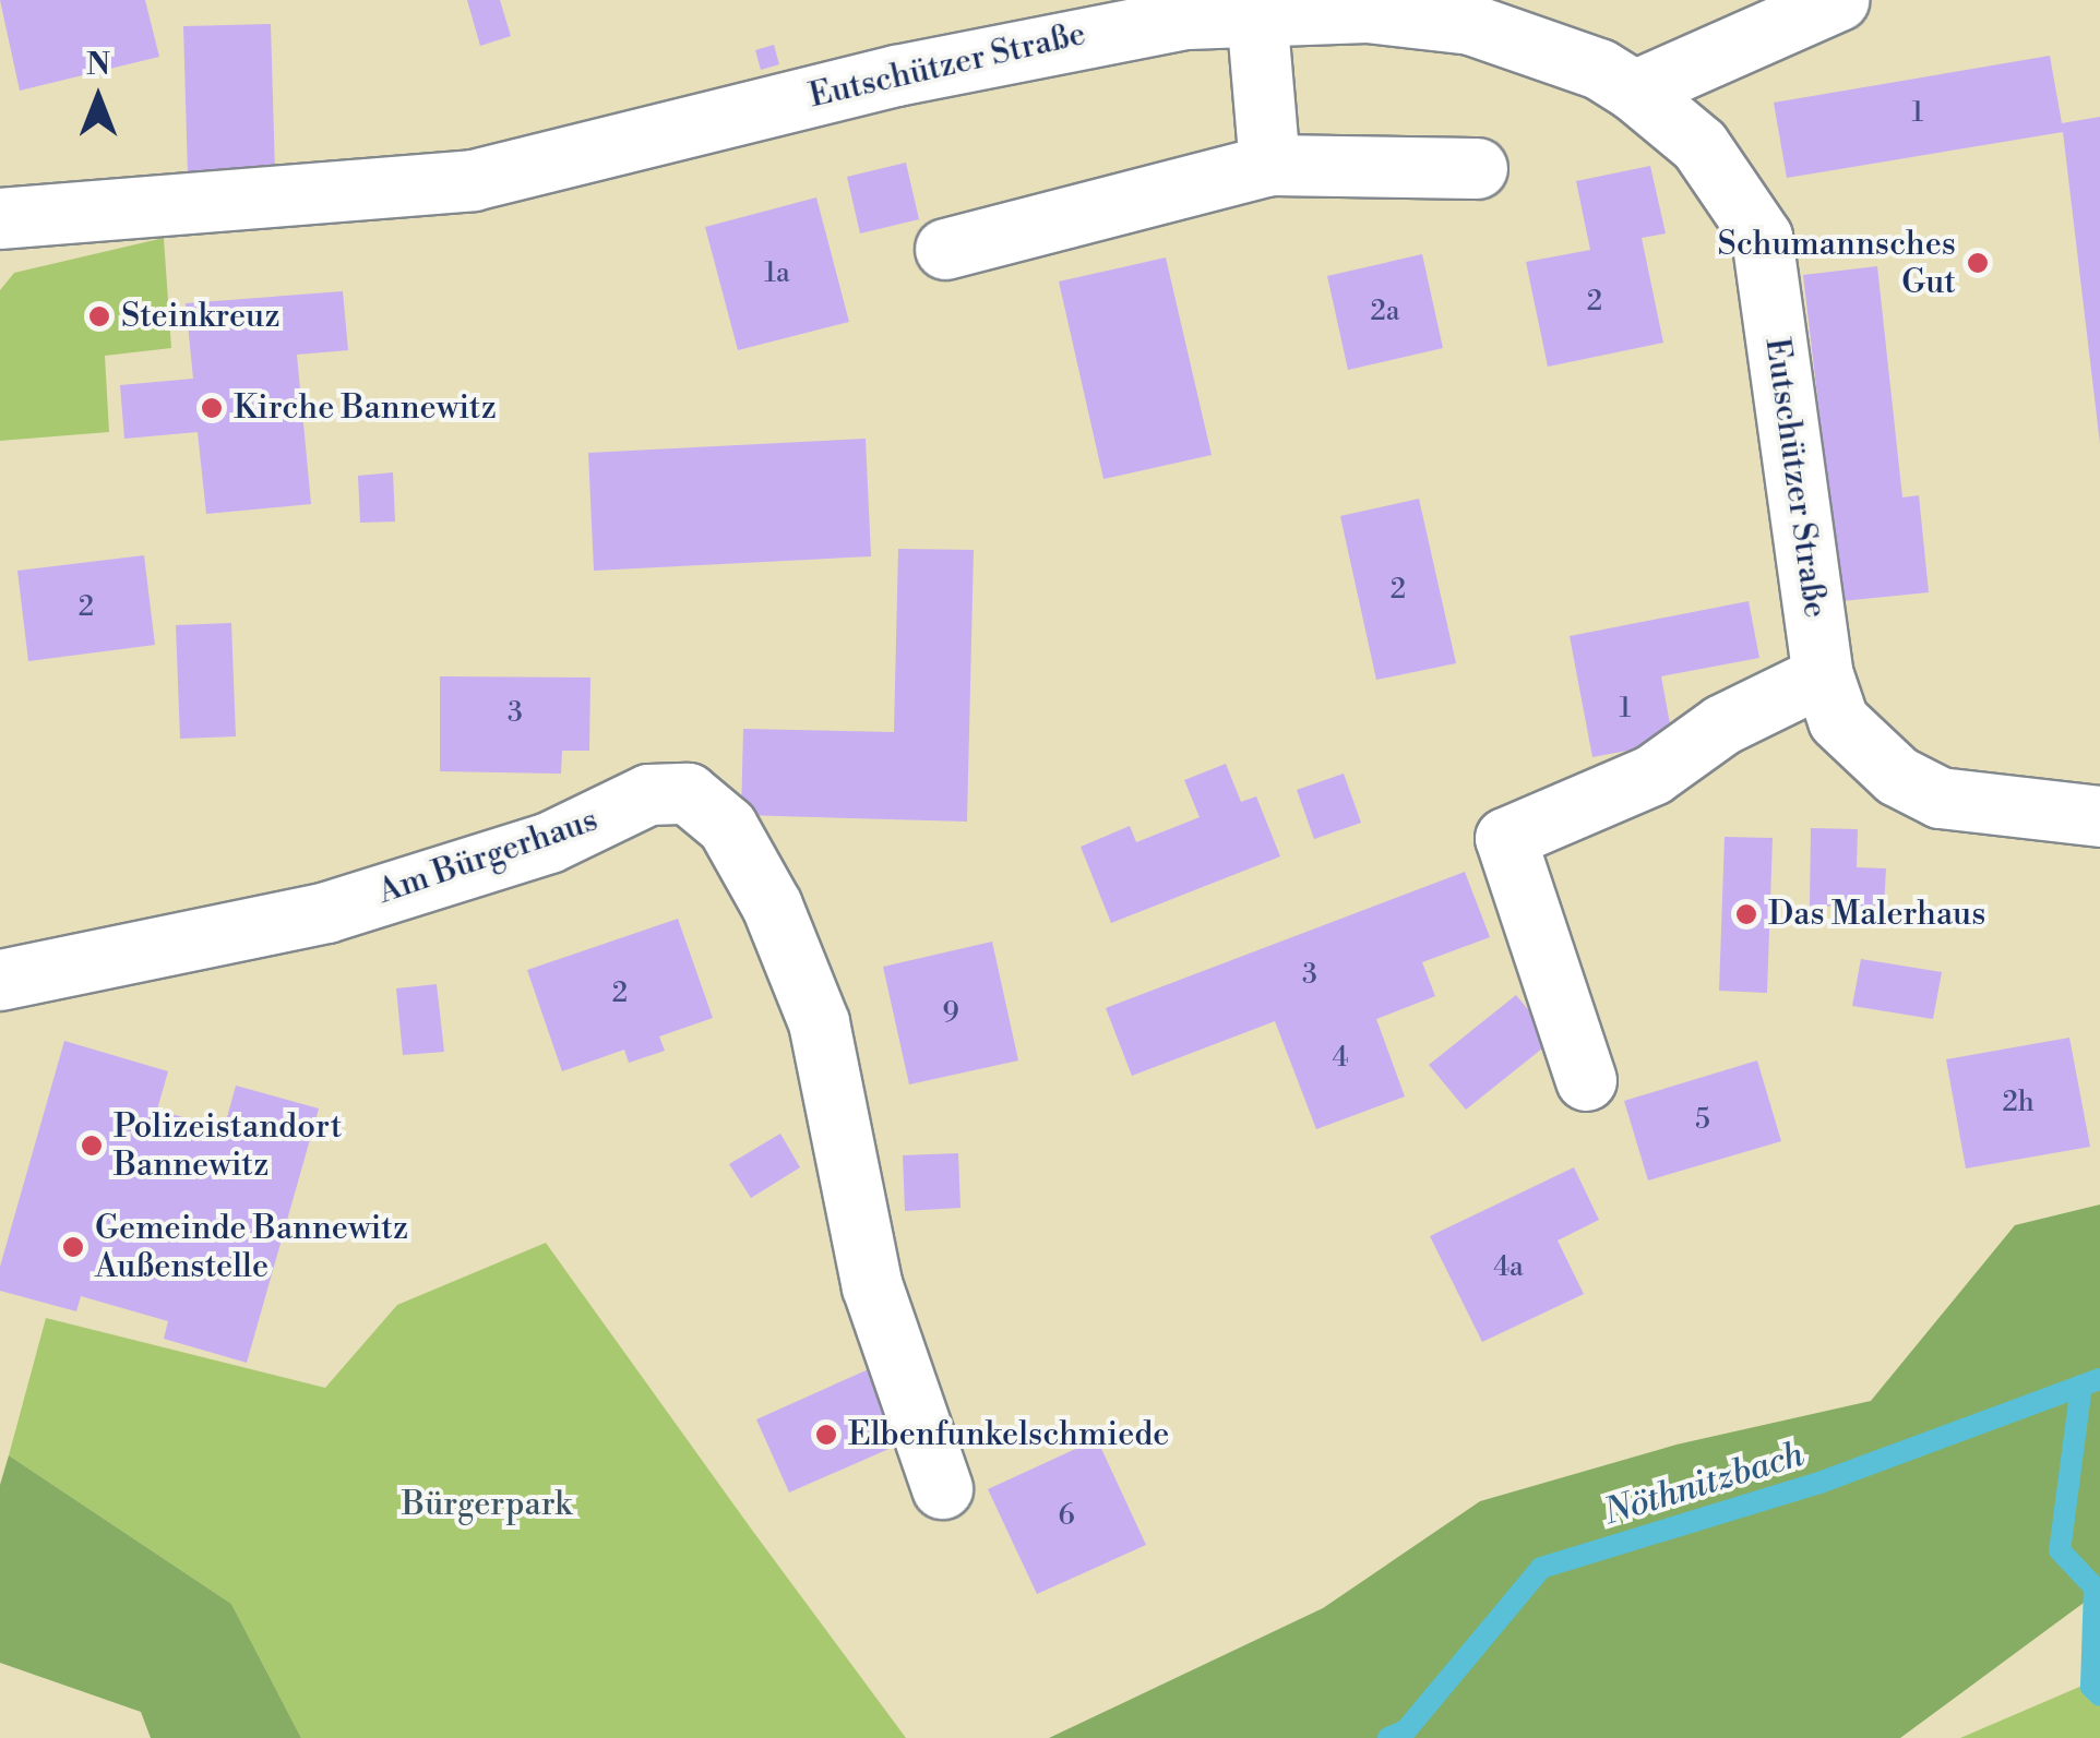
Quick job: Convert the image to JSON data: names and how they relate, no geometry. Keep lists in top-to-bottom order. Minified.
{"streets":{"street":["Eutschützer Straße","Am Bürgerhaus"]},"water":["Nöthnitzbach"],"parks":["Bürgerpark"],"places":["Schumannsches Gut","Steinkreuz","Kirche Bannewitz","Das Malerhaus","Polizeistandort Bannewitz","Gemeinde Bannewitz Außenstelle","Elbenfunkelschmiede"],"house_numbers":["1","1a","2","2a","2","2","1","3","3","2","9","4","2h","5","4a","6"],"north":"top"}
